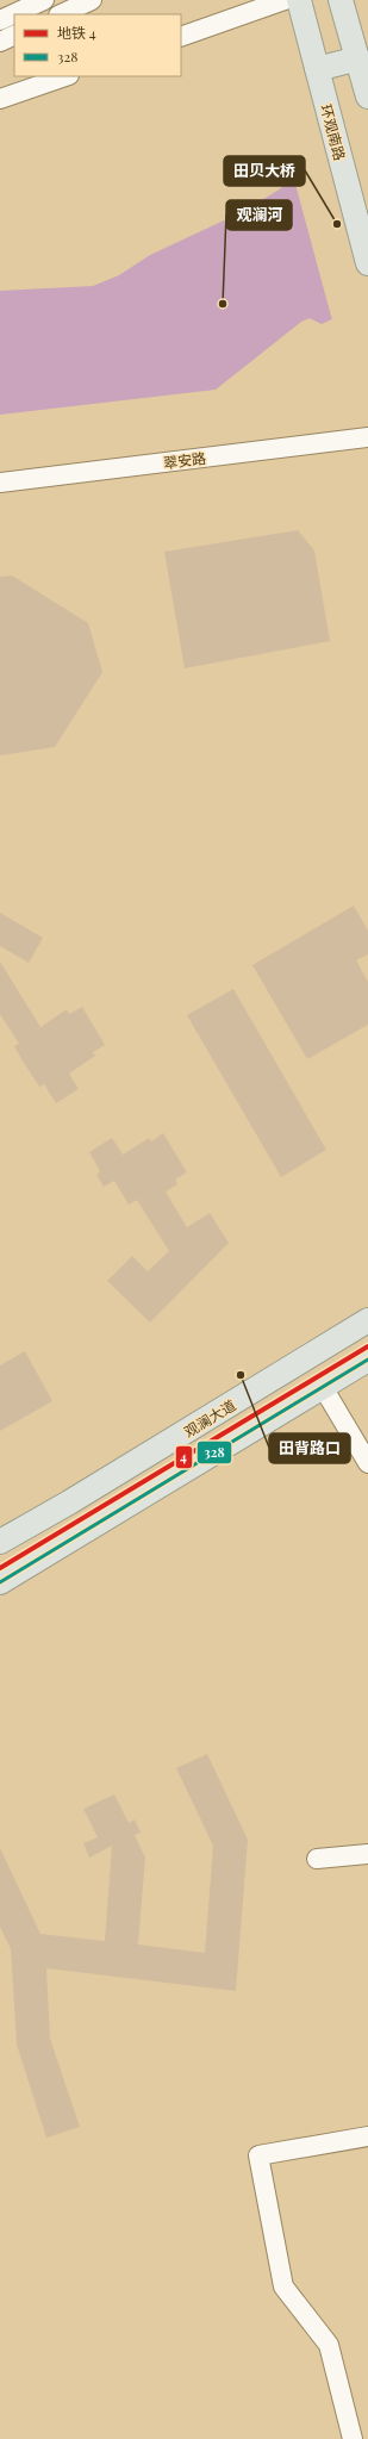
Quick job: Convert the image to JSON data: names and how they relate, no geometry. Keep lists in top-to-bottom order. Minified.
{"streets":{"main road":["环观南路","观澜大道"],"street":["翠安路"]},"places":["田贝大桥","观澜河","田背路口"],"lines":["metro line 4","transit line 328"],"legend":["地铁 4","328"]}
